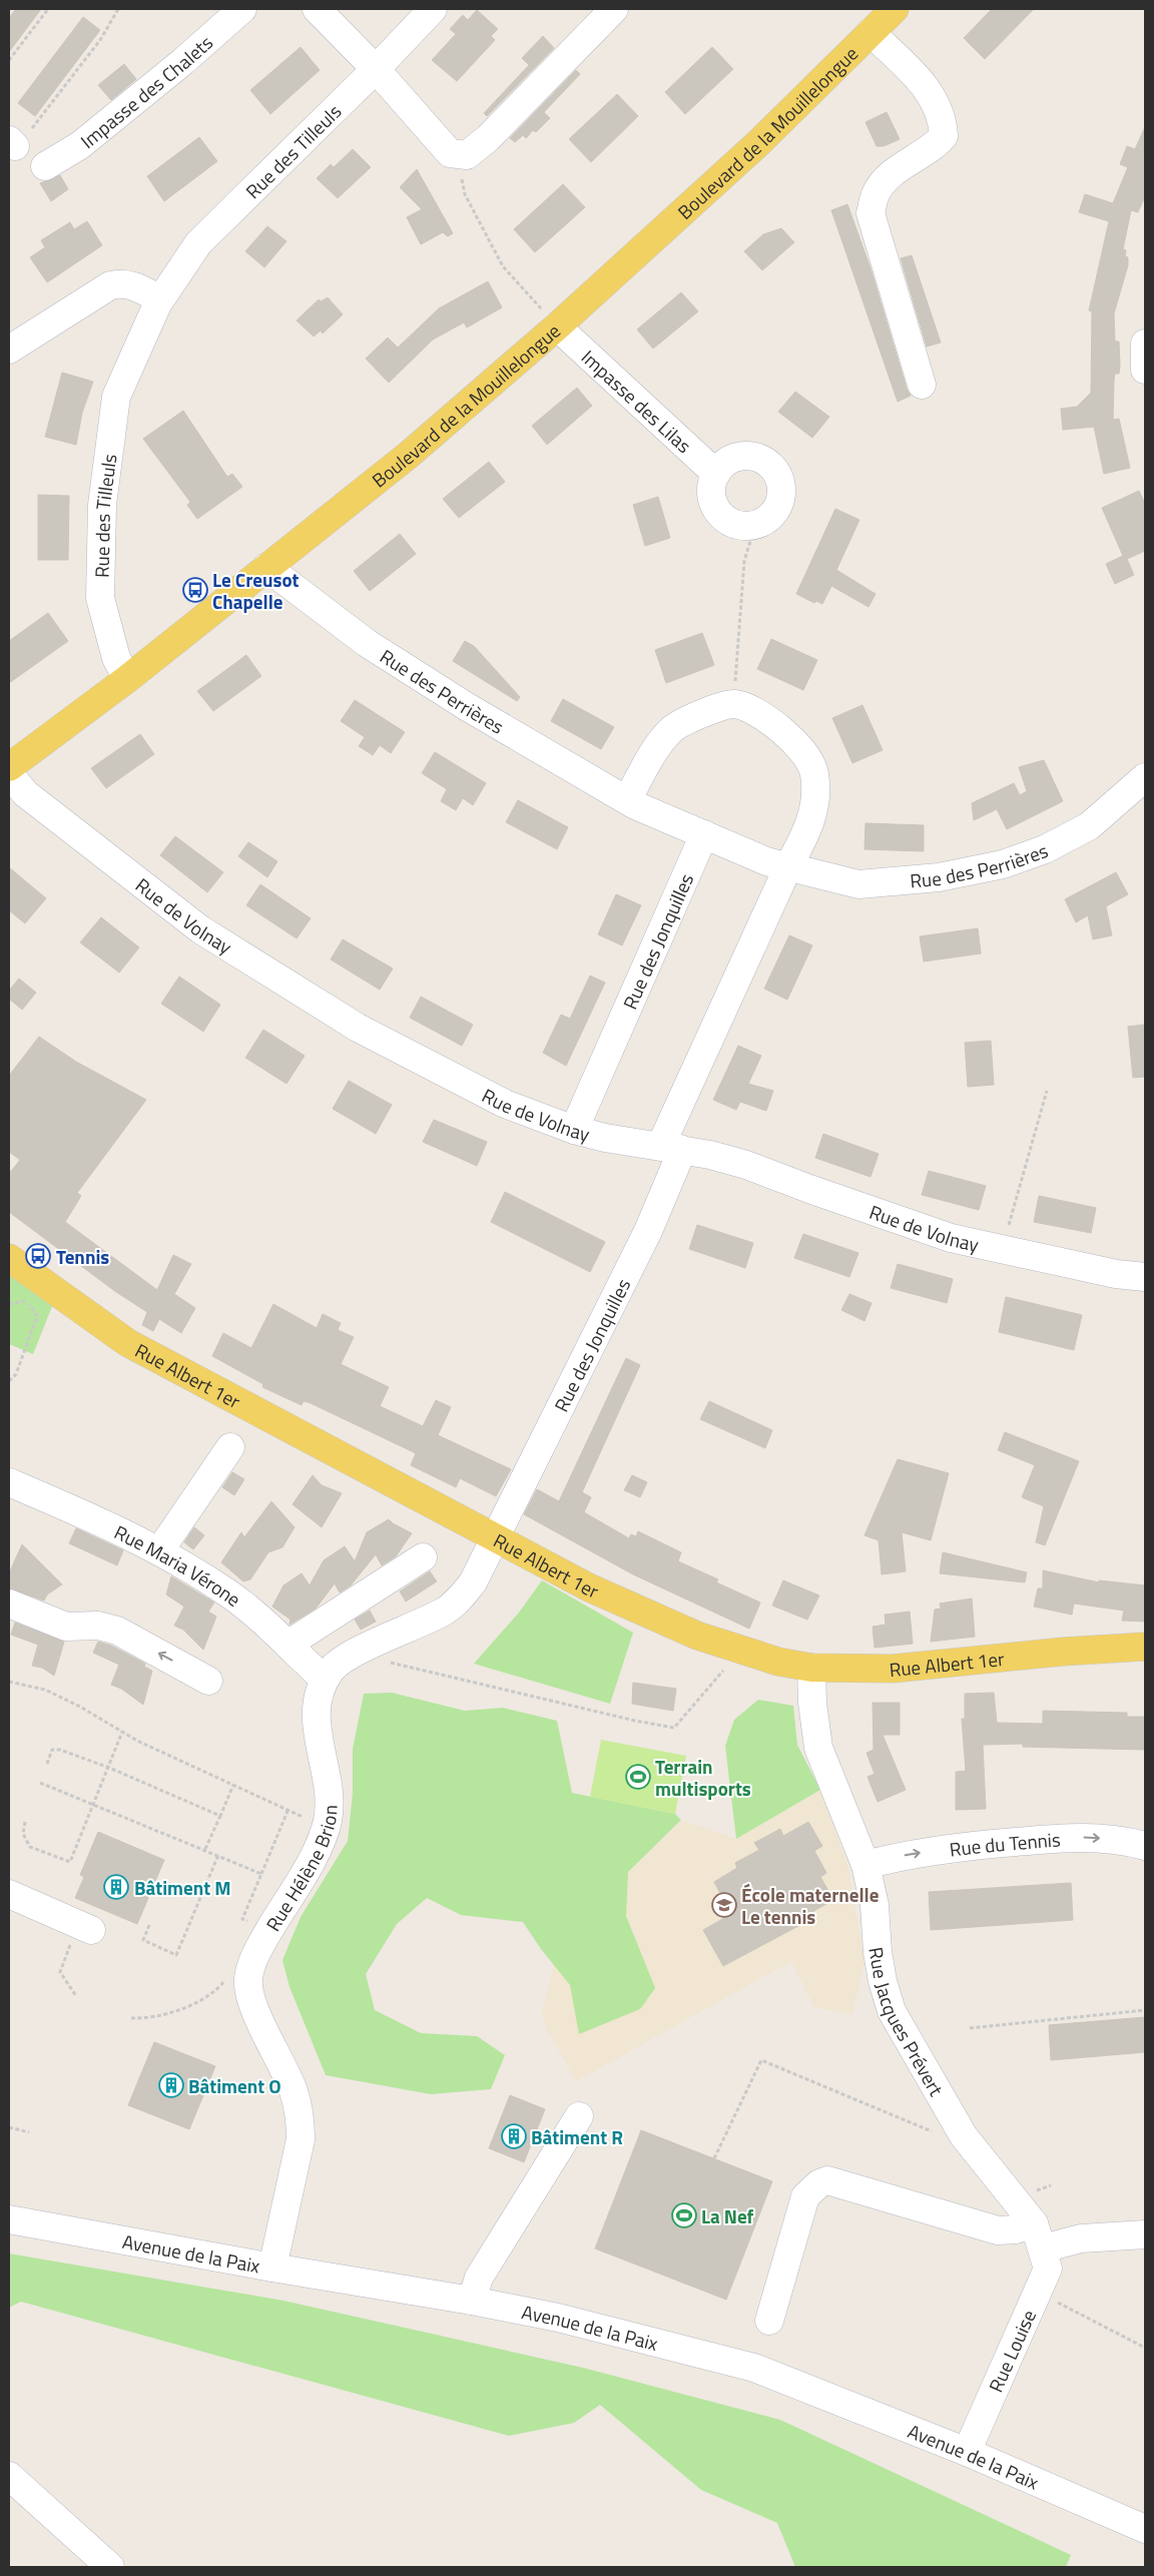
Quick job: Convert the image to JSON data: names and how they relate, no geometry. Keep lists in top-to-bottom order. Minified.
{"streets":{"main road":["Boulevard de la Mouillelongue","Rue Albert 1er"],"street":["Impasse des Chalets","Rue des Tilleuls","Impasse des Lilas","Rue des Perrières","Rue de Volnay","Rue des Jonquilles","Rue Maria Vérone","Rue du Tennis","Rue Hélène Brion","Rue Jacques Prévert","Avenue de la Paix","Rue Louise"]},"crossings":[["Boulevard de la Mouillelongue","Rue des Tilleuls"],["Boulevard de la Mouillelongue","Impasse des Lilas"],["Boulevard de la Mouillelongue","Rue des Perrières"],["Rue des Perrières","Rue des Jonquilles"],["Rue de Volnay","Rue des Jonquilles"],["Rue des Jonquilles","Rue Albert 1er"],["Rue des Jonquilles","Rue Hélène Brion"],["Rue Albert 1er","Rue Hélène Brion"],["Rue Albert 1er","Rue Jacques Prévert"],["Rue Maria Vérone","Rue Hélène Brion"],["Rue du Tennis","Rue Jacques Prévert"],["Rue Hélène Brion","Avenue de la Paix"],["Rue Jacques Prévert","Rue Louise"],["Avenue de la Paix","Rue Louise"]],"one_way":["Rue du Tennis"],"places":{"bus stop":["Le Creusot Chapelle","Tennis"],"sports":["Terrain multisports","La Nef"],"building":["Bâtiment M","Bâtiment O","Bâtiment R"],"school or university":["École maternelle Le tennis"]}}
